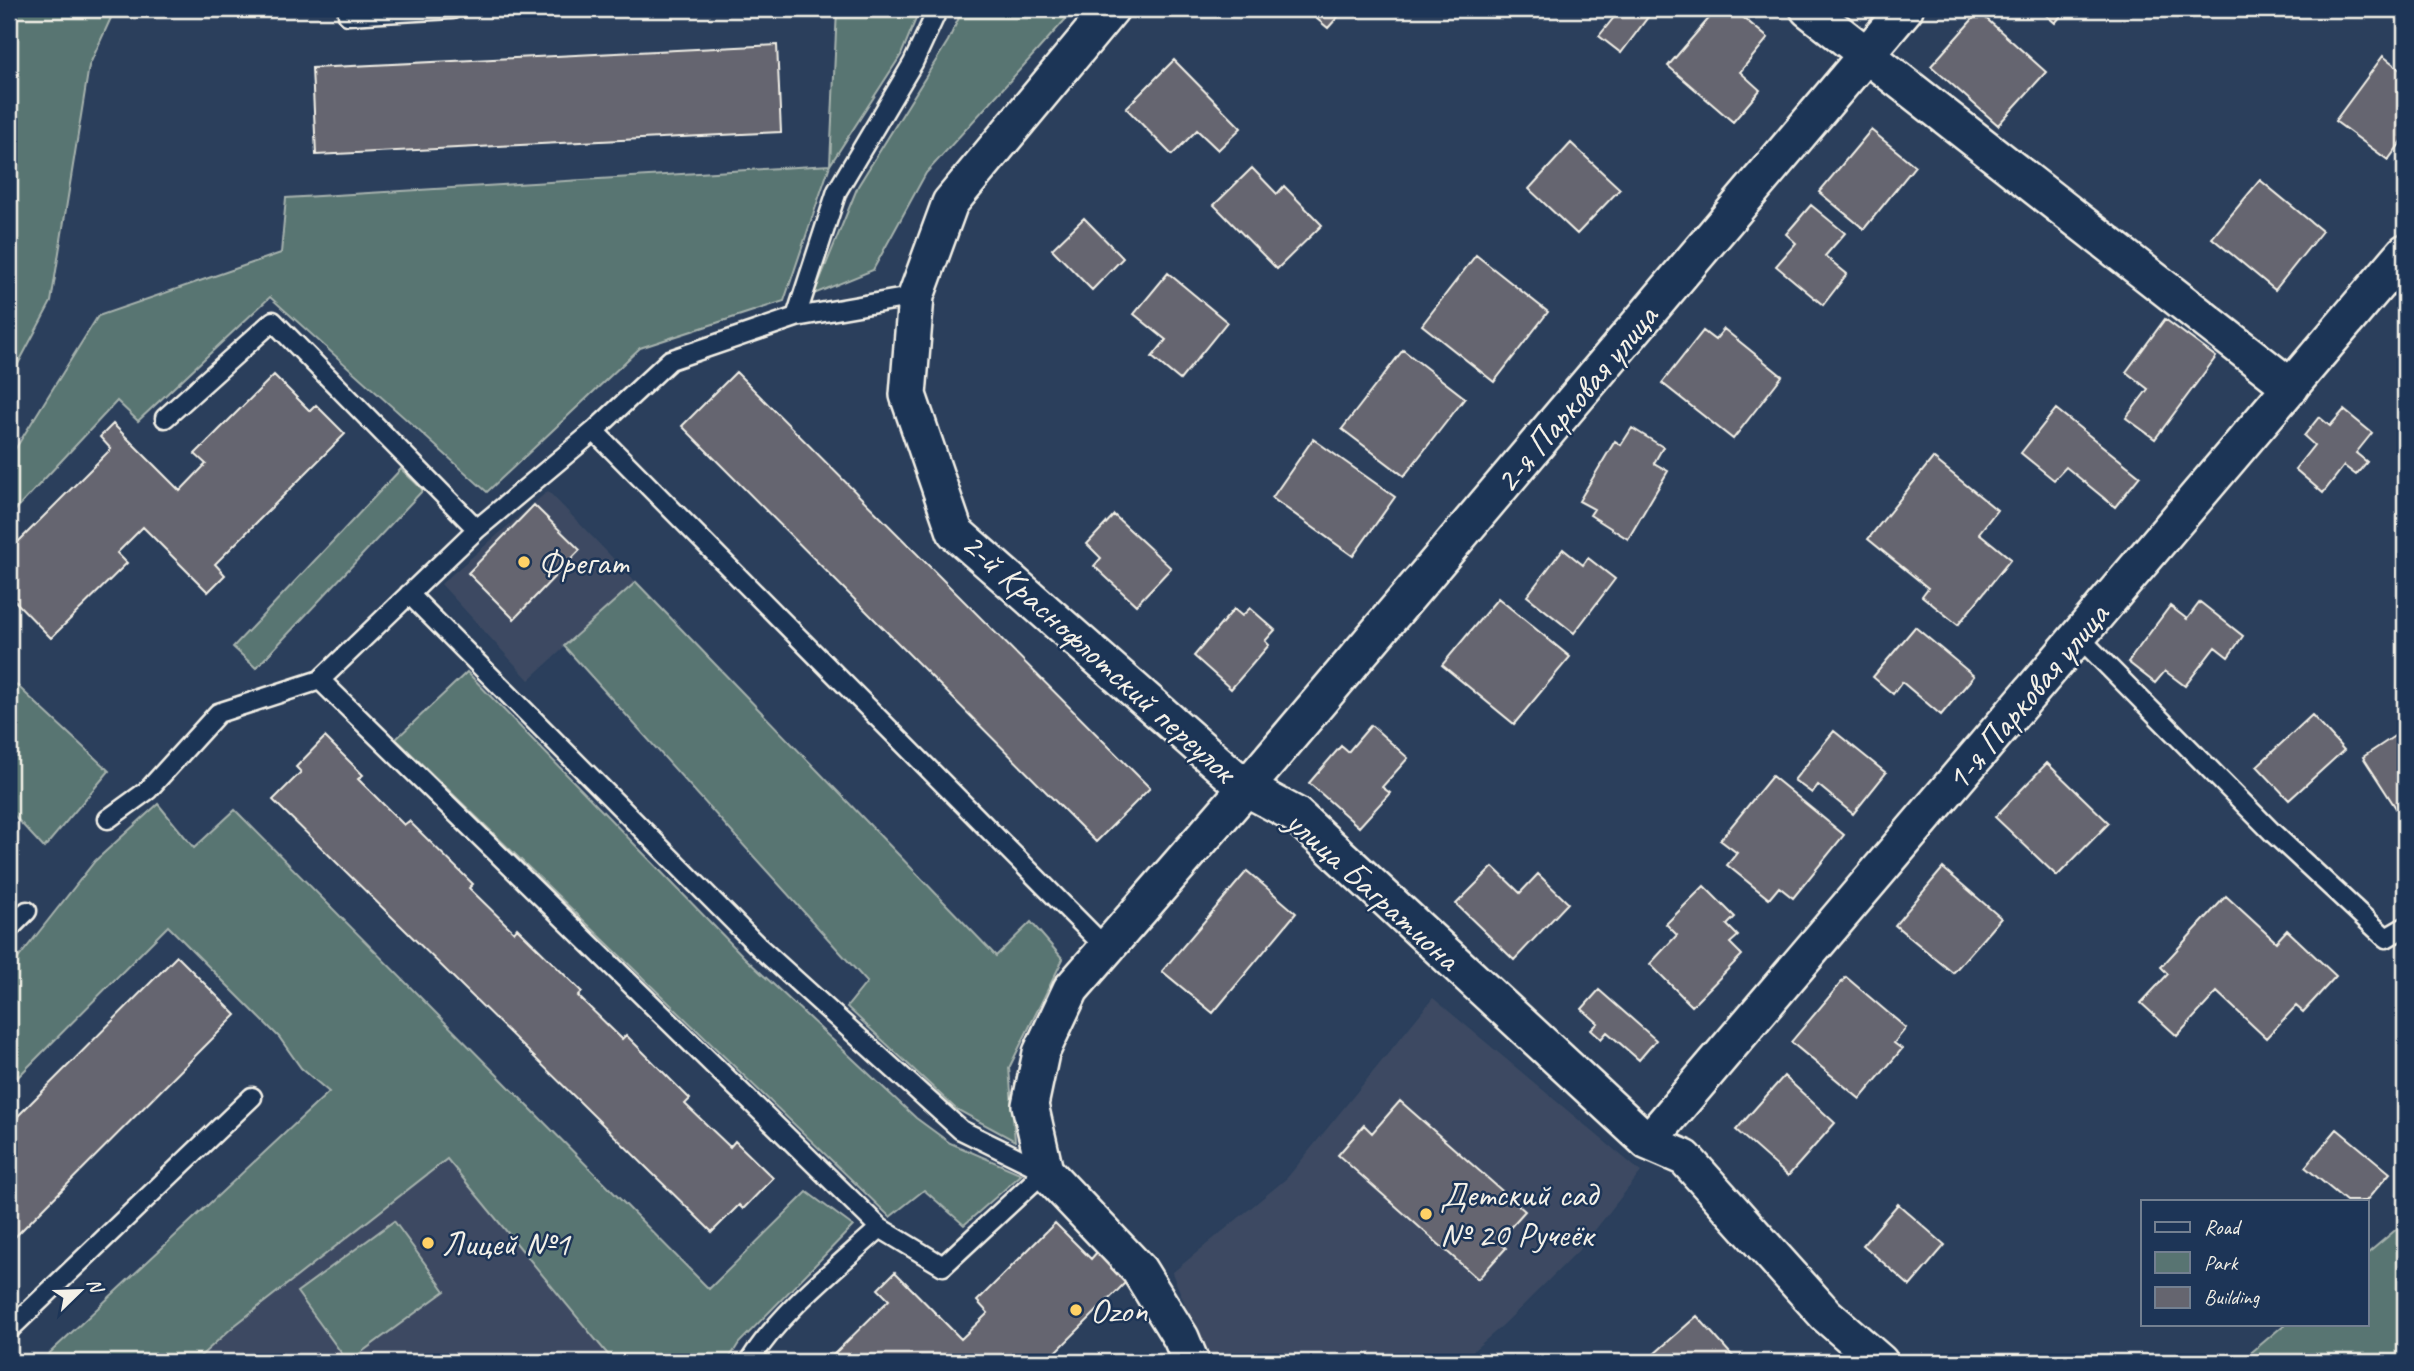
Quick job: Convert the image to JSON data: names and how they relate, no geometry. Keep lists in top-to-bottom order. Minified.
{"streets":{"street":["2-я Парковая улица","2-й Краснофлотский переулок","1-я Парковая улица","улица Багратиона"]},"crossings":[["2-я Парковая улица","2-й Краснофлотский переулок"],["2-я Парковая улица","улица Багратиона"],["2-й Краснофлотский переулок","улица Багратиона"],["1-я Парковая улица","улица Багратиона"]],"places":["Фрегат","Детский сад № 20 Ручеёк","Лицей №1","Ozon"],"legend":["Road","Park","Building"],"north":"top right"}
